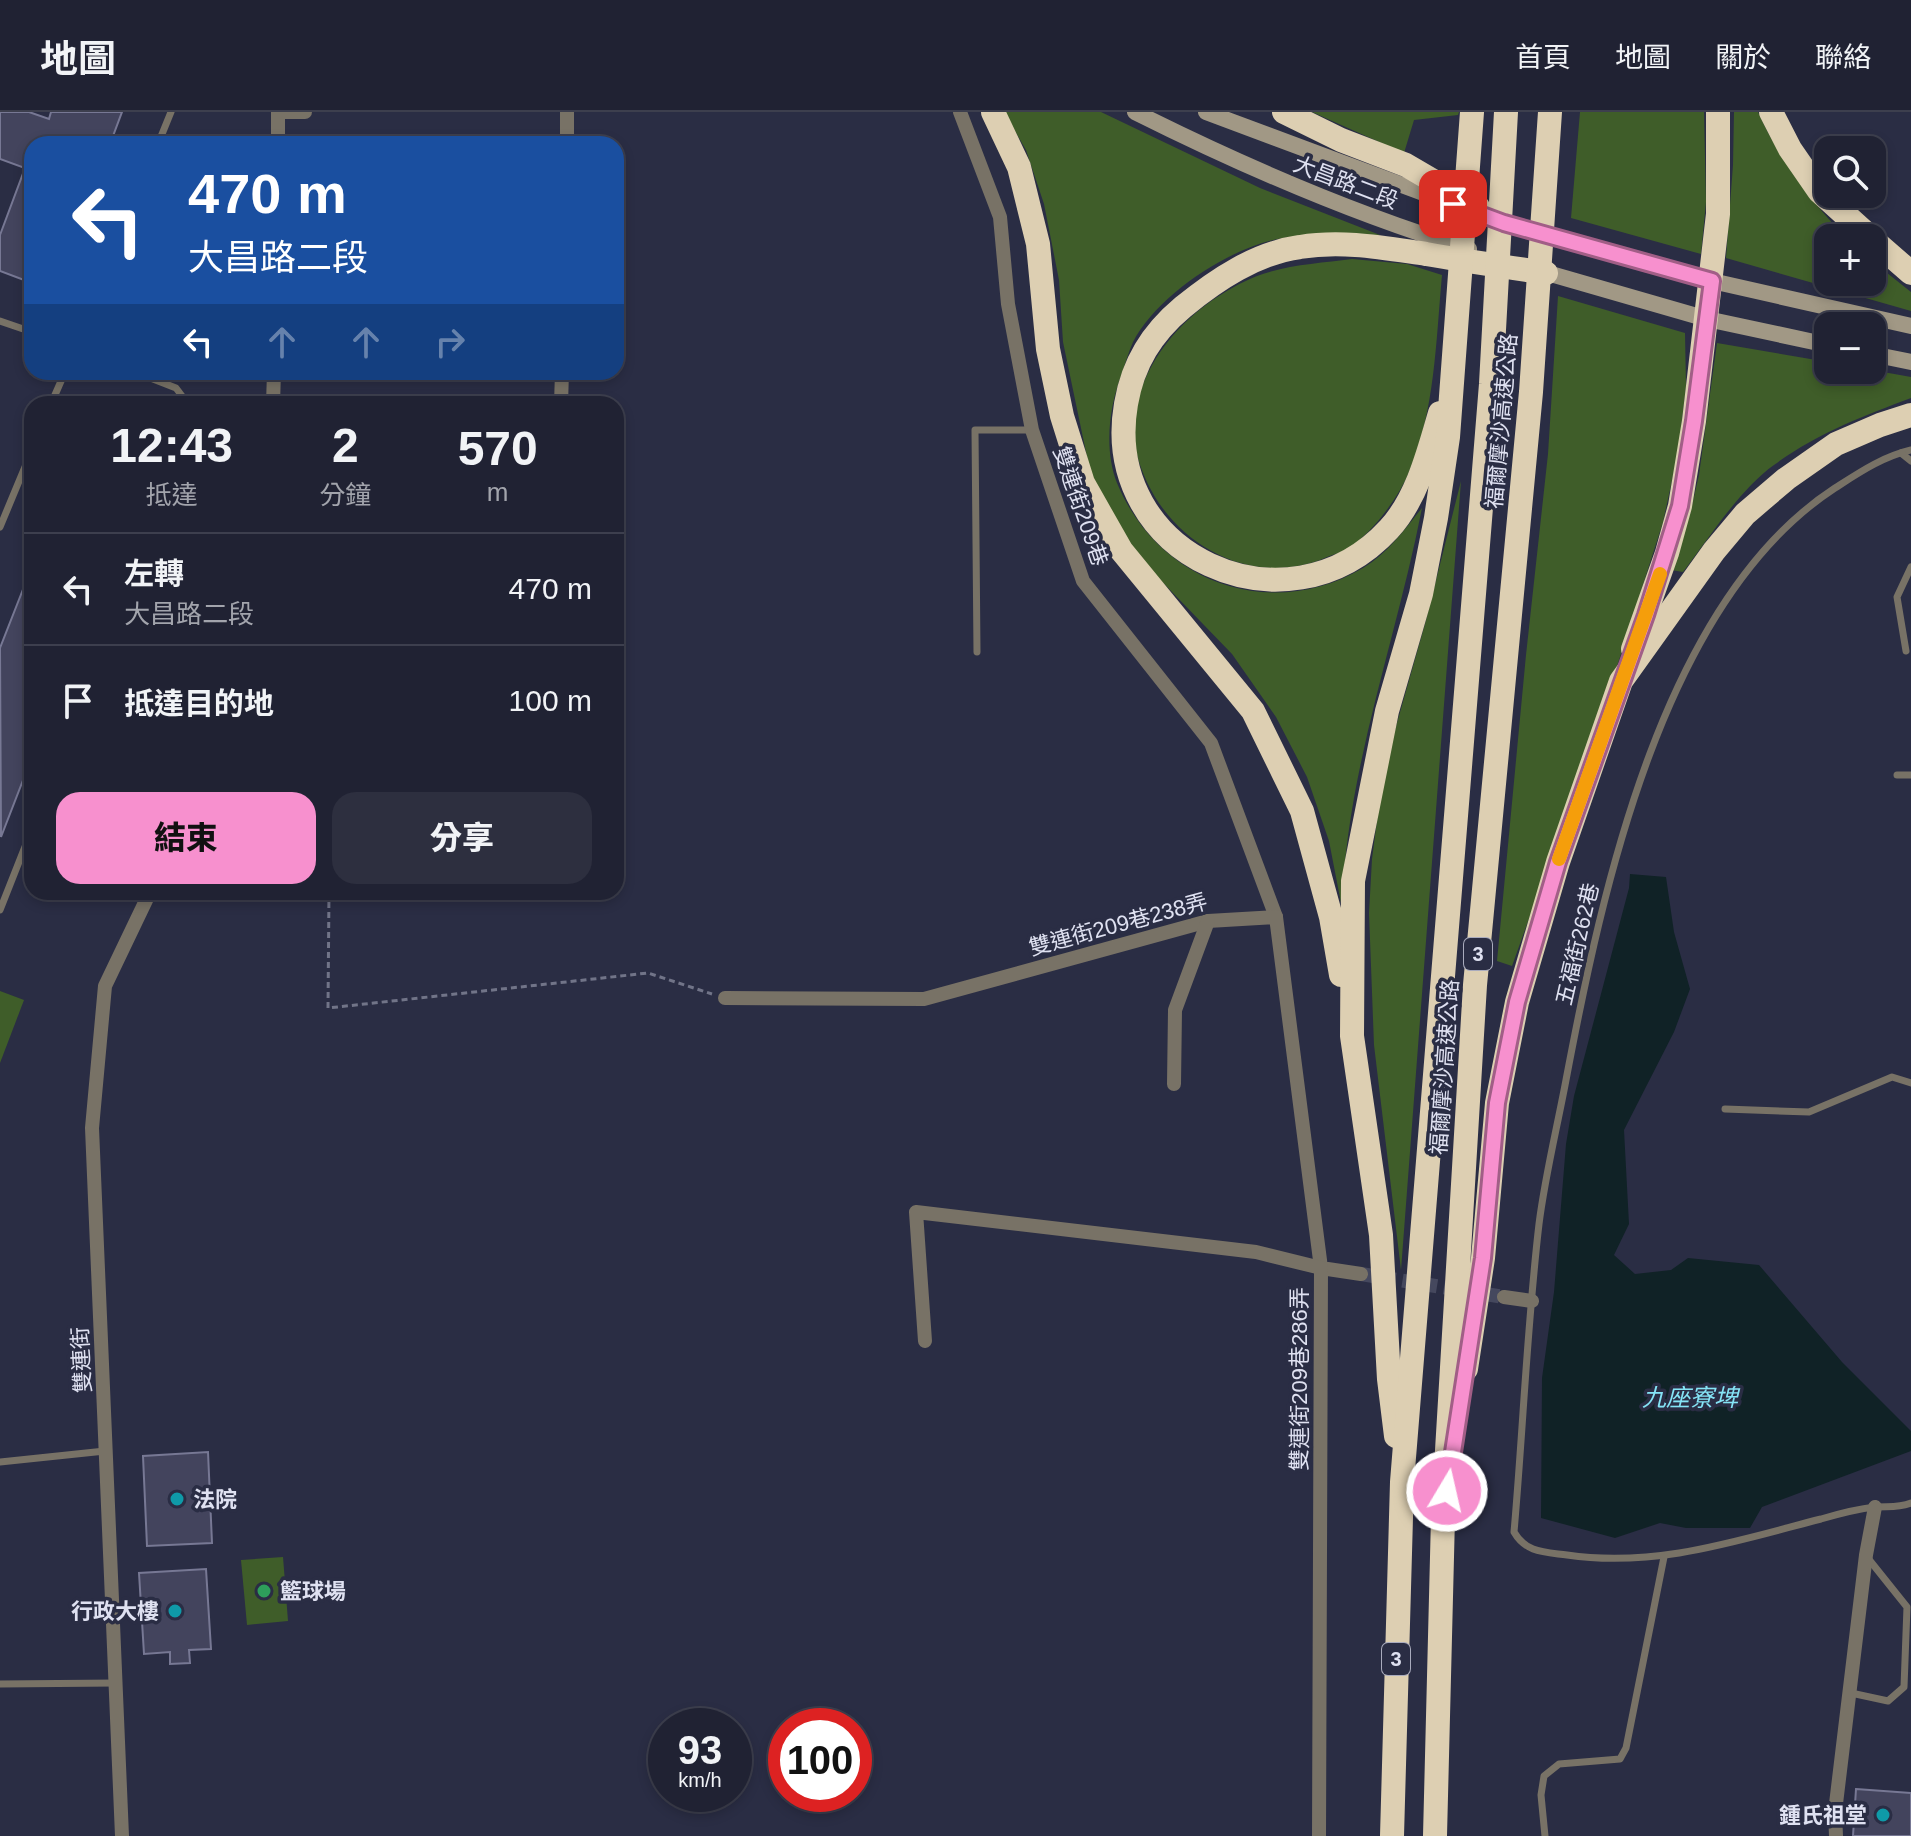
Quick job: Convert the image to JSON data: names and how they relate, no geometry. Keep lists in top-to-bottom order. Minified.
{"streets":{"highway":["福爾摩沙高速公路","3"],"main road":["大昌路二段"],"street":["雙連街209巷","雙連街209巷238弄","雙連街","雙連街209巷286弄"],"lane":["五福街262巷"]},"crossings":[["雙連街209巷","雙連街209巷238弄"]],"water":["九座寮埤"],"places":["法院","籃球場","行政大樓","鍾氏祖堂"],"page":{"header":"地圖","nav":["首頁","地圖","關於","聯絡"],"map_buttons":["+","−"],"turn":["470 m","大昌路二段"],"eta":["12:43","抵達","2","分鐘","570","m"],"list":[{"name":"左轉","note":"大昌路二段","value":"470 m"},{"name":"抵達目的地","value":"100 m"}],"buttons":["結束","分享"],"speed":"93 km/h","limit":"100"}}
